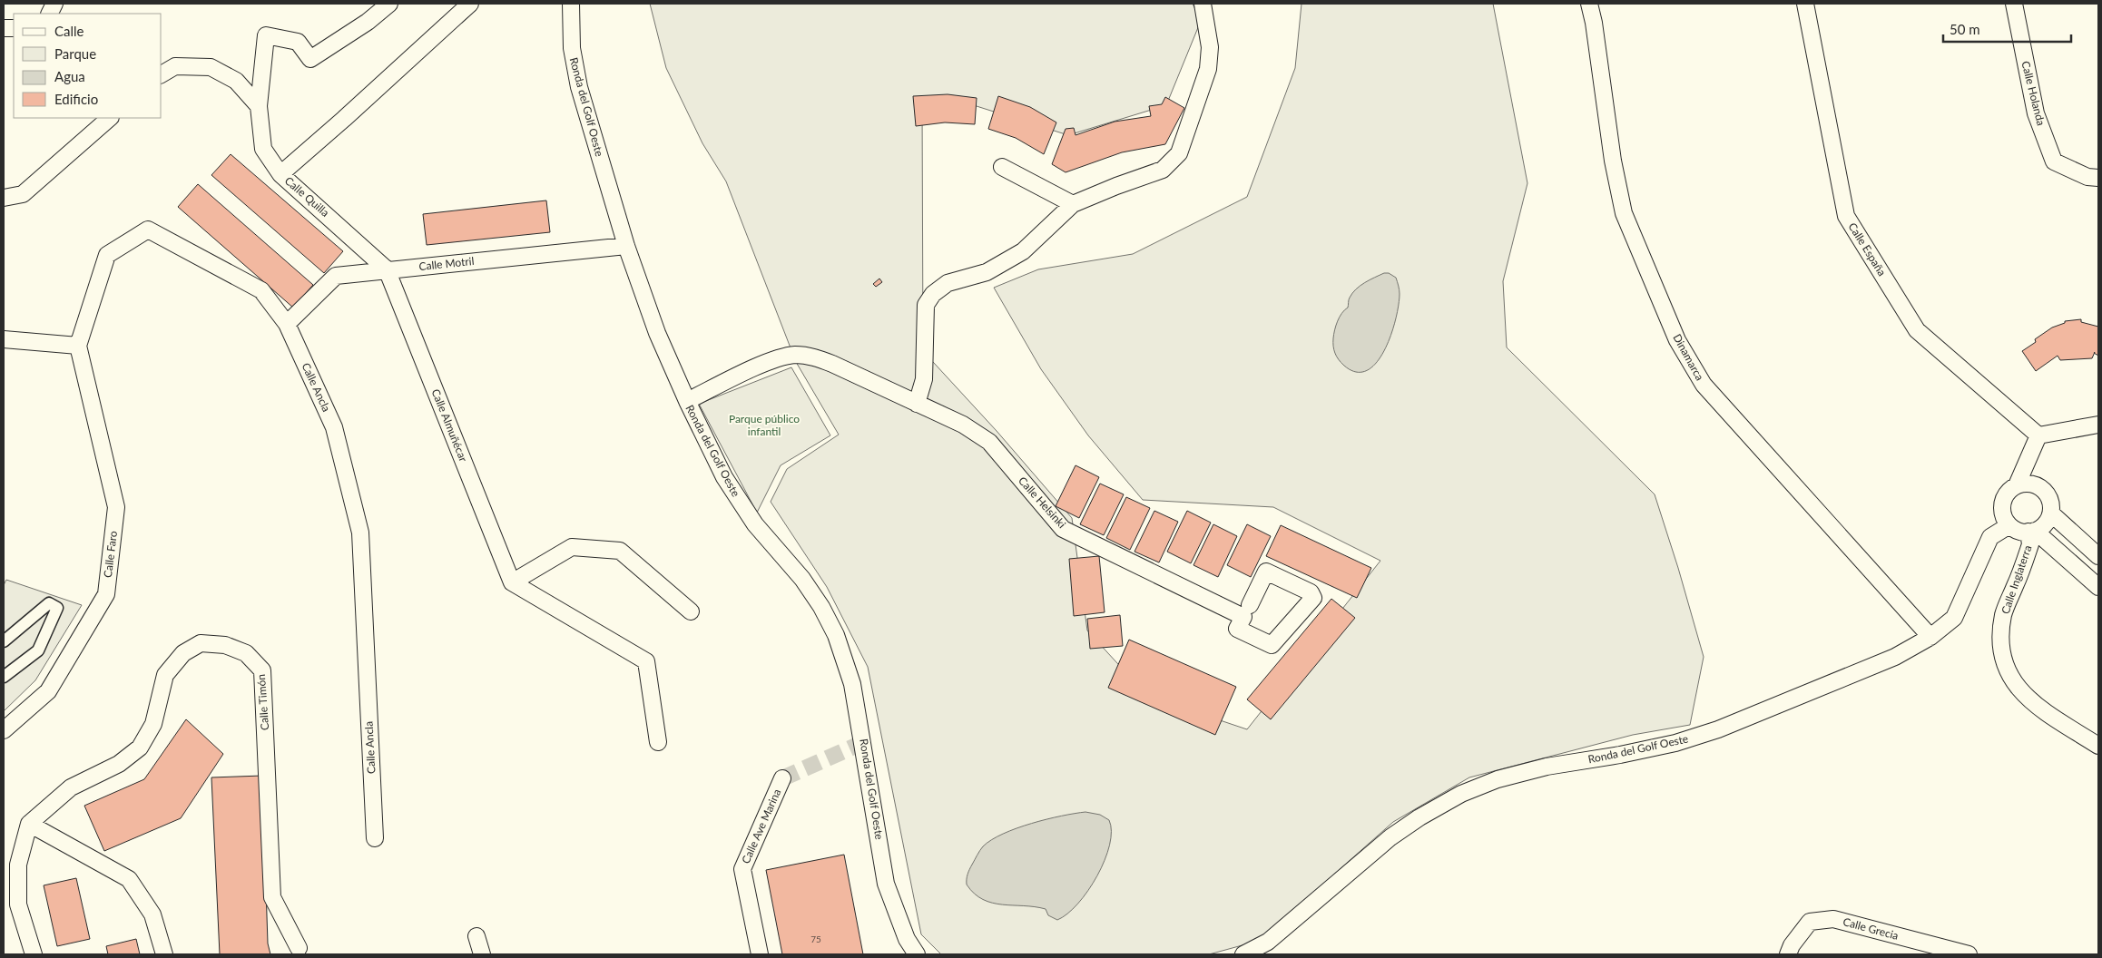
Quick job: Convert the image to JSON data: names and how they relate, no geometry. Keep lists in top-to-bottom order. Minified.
{"streets":{"street":["Calle Holanda","Ronda del Golf Oeste","Calle Quilla","Calle España","Calle Motril","Dinamarca","Calle Ancla","Calle Almuñécar","Calle Helsinki","Calle Faro","Calle Inglaterra","Calle Timón","Calle Ave Marina","Calle Grecia"]},"crossings":[["Ronda del Golf Oeste","Calle Motril"],["Ronda del Golf Oeste","Dinamarca"],["Ronda del Golf Oeste","Calle Helsinki"],["Ronda del Golf Oeste","Calle Inglaterra"],["Calle Quilla","Calle Motril"],["Calle Quilla","Calle Almuñécar"],["Calle Motril","Calle Ancla"],["Calle Motril","Calle Almuñécar"],["Calle Ancla","Calle Faro"]],"parks":["Parque público infantil"],"house_numbers":["75"],"legend":["Calle","Parque","Agua","Edificio"],"scale_bar":"50 m"}
